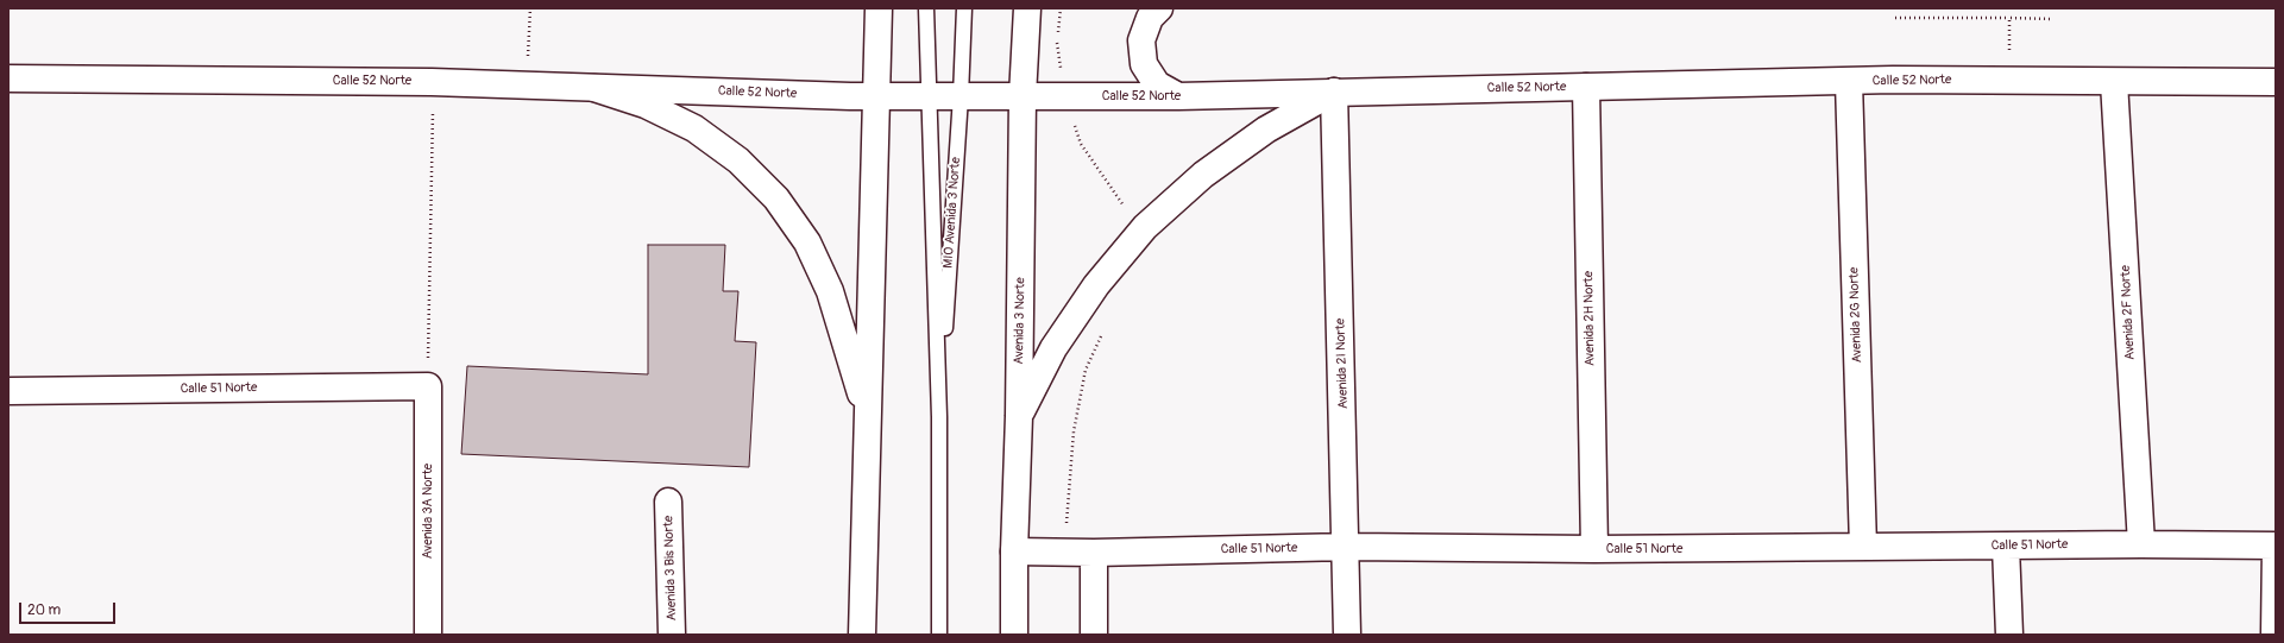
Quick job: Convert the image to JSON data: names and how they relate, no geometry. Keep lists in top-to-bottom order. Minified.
{"streets":{"main road":["Calle 52 Norte","Avenida 2F Norte","Avenida 2G Norte","Avenida 2H Norte","Avenida 3 Norte","Avenida 2I Norte","Calle 51 Norte","Avenida 3A Norte","Avenida 3 Bis Norte"],"lane":["MIO Avenida 3 Norte"]},"crossings":[["Calle 52 Norte","MIO Avenida 3 Norte"],["Calle 52 Norte","Avenida 2F Norte"],["Calle 52 Norte","Avenida 2G Norte"],["Calle 52 Norte","Avenida 2H Norte"],["Calle 52 Norte","Avenida 3 Norte"],["Calle 52 Norte","Avenida 2I Norte"],["Avenida 2F Norte","Calle 51 Norte"],["Avenida 2G Norte","Calle 51 Norte"],["Avenida 2H Norte","Calle 51 Norte"],["Avenida 3 Norte","Calle 51 Norte"],["Avenida 2I Norte","Calle 51 Norte"],["Calle 51 Norte","Avenida 3A Norte"]],"scale_bar":"20 m"}
